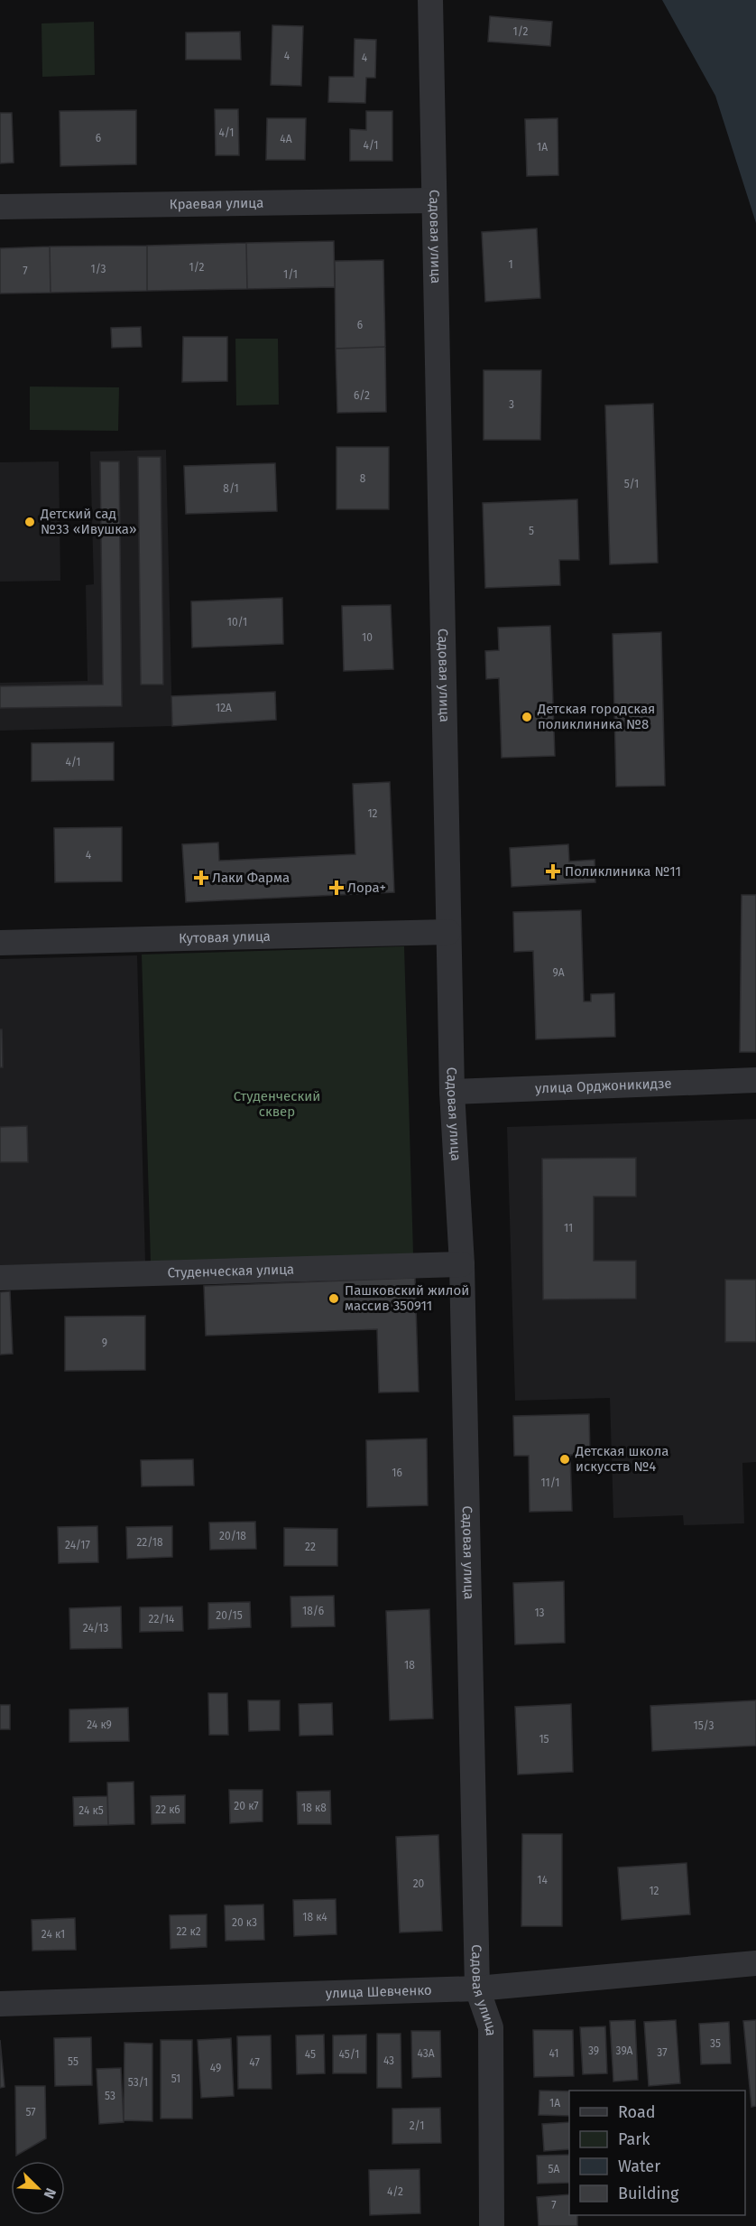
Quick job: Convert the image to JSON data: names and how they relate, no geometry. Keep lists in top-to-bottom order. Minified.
{"streets":{"street":["Краевая улица","Садовая улица","Кутовая улица","улица Орджоникидзе","Студенческая улица","улица Шевченко"]},"crossings":[["Краевая улица","Садовая улица"],["Садовая улица","Кутовая улица"],["Садовая улица","улица Орджоникидзе"],["Садовая улица","Студенческая улица"],["Садовая улица","улица Шевченко"]],"parks":["Студенческий сквер"],"places":{"other":["Детский сад №33 «Ивушка»","Детская городская поликлиника №8","Пашковский жилой массив 350911","Детская школа искусств №4"],"health":["Поликлиника №11","Лаки Фарма","Лора+"]},"house_numbers":["1/2","4","4","4/1","6","4А","4/1","1А","1","1/2","1/3","7","1/1","6","6/2","3","8","5/1","8/1","5","10/1","10","12А","4/1","12","4","9А","11","9","16","11/1","20/18","22/18","24/17","22","18/6","13","20/15","22/14","24/13","18","24 к9","15/3","15","20 к7","18 к8","22 к6","24 к5","14","20","12","18 к4","20 к3","22 к2","24 к1","35","39","39А","37","43А","41","45","45/1","43","55","47","49","51","53/1","53","1А","57","2/1","5А","4/2","7"],"legend":["Road","Park","Water","Building"],"north":"bottom right"}
